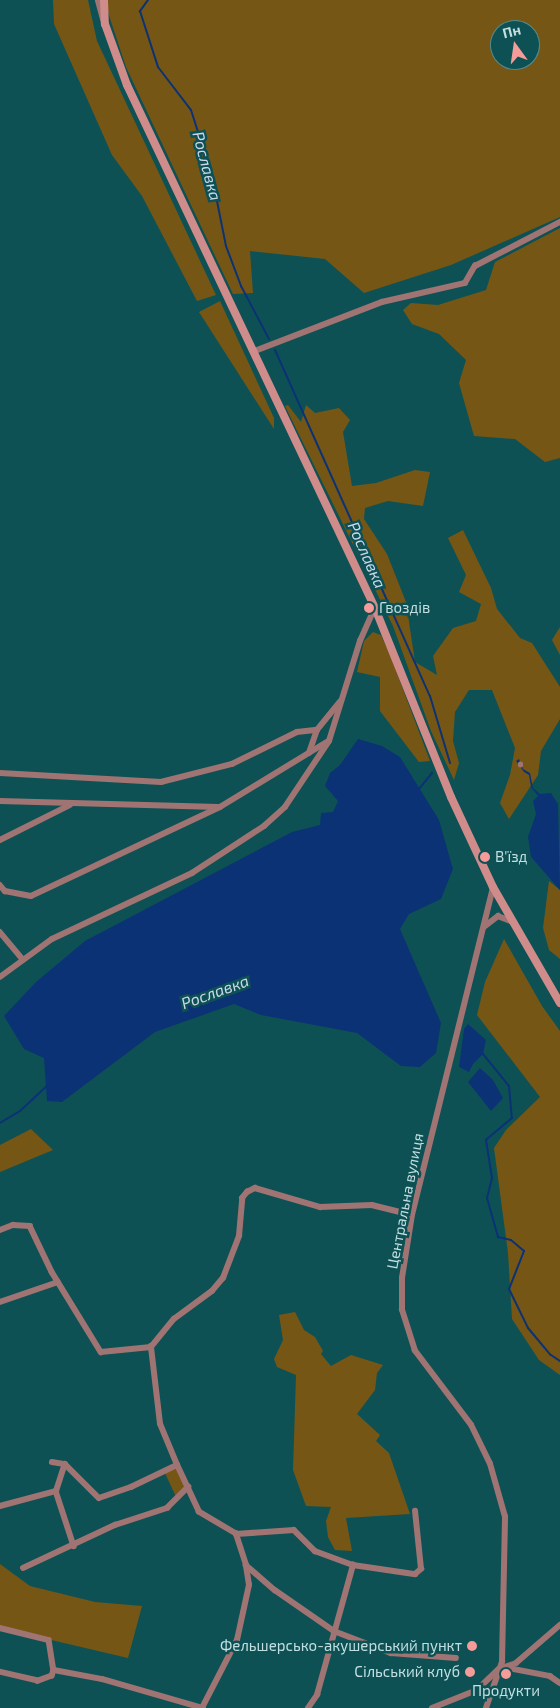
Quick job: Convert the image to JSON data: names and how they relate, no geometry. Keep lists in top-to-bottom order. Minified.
{"streets":{"street":["Центральна вулиця"]},"water":["Рославка"],"places":["Гвоздів","В'їзд","Фельшерсько-акушерський пункт","Сільський клуб","Продукти"],"north":"top"}
